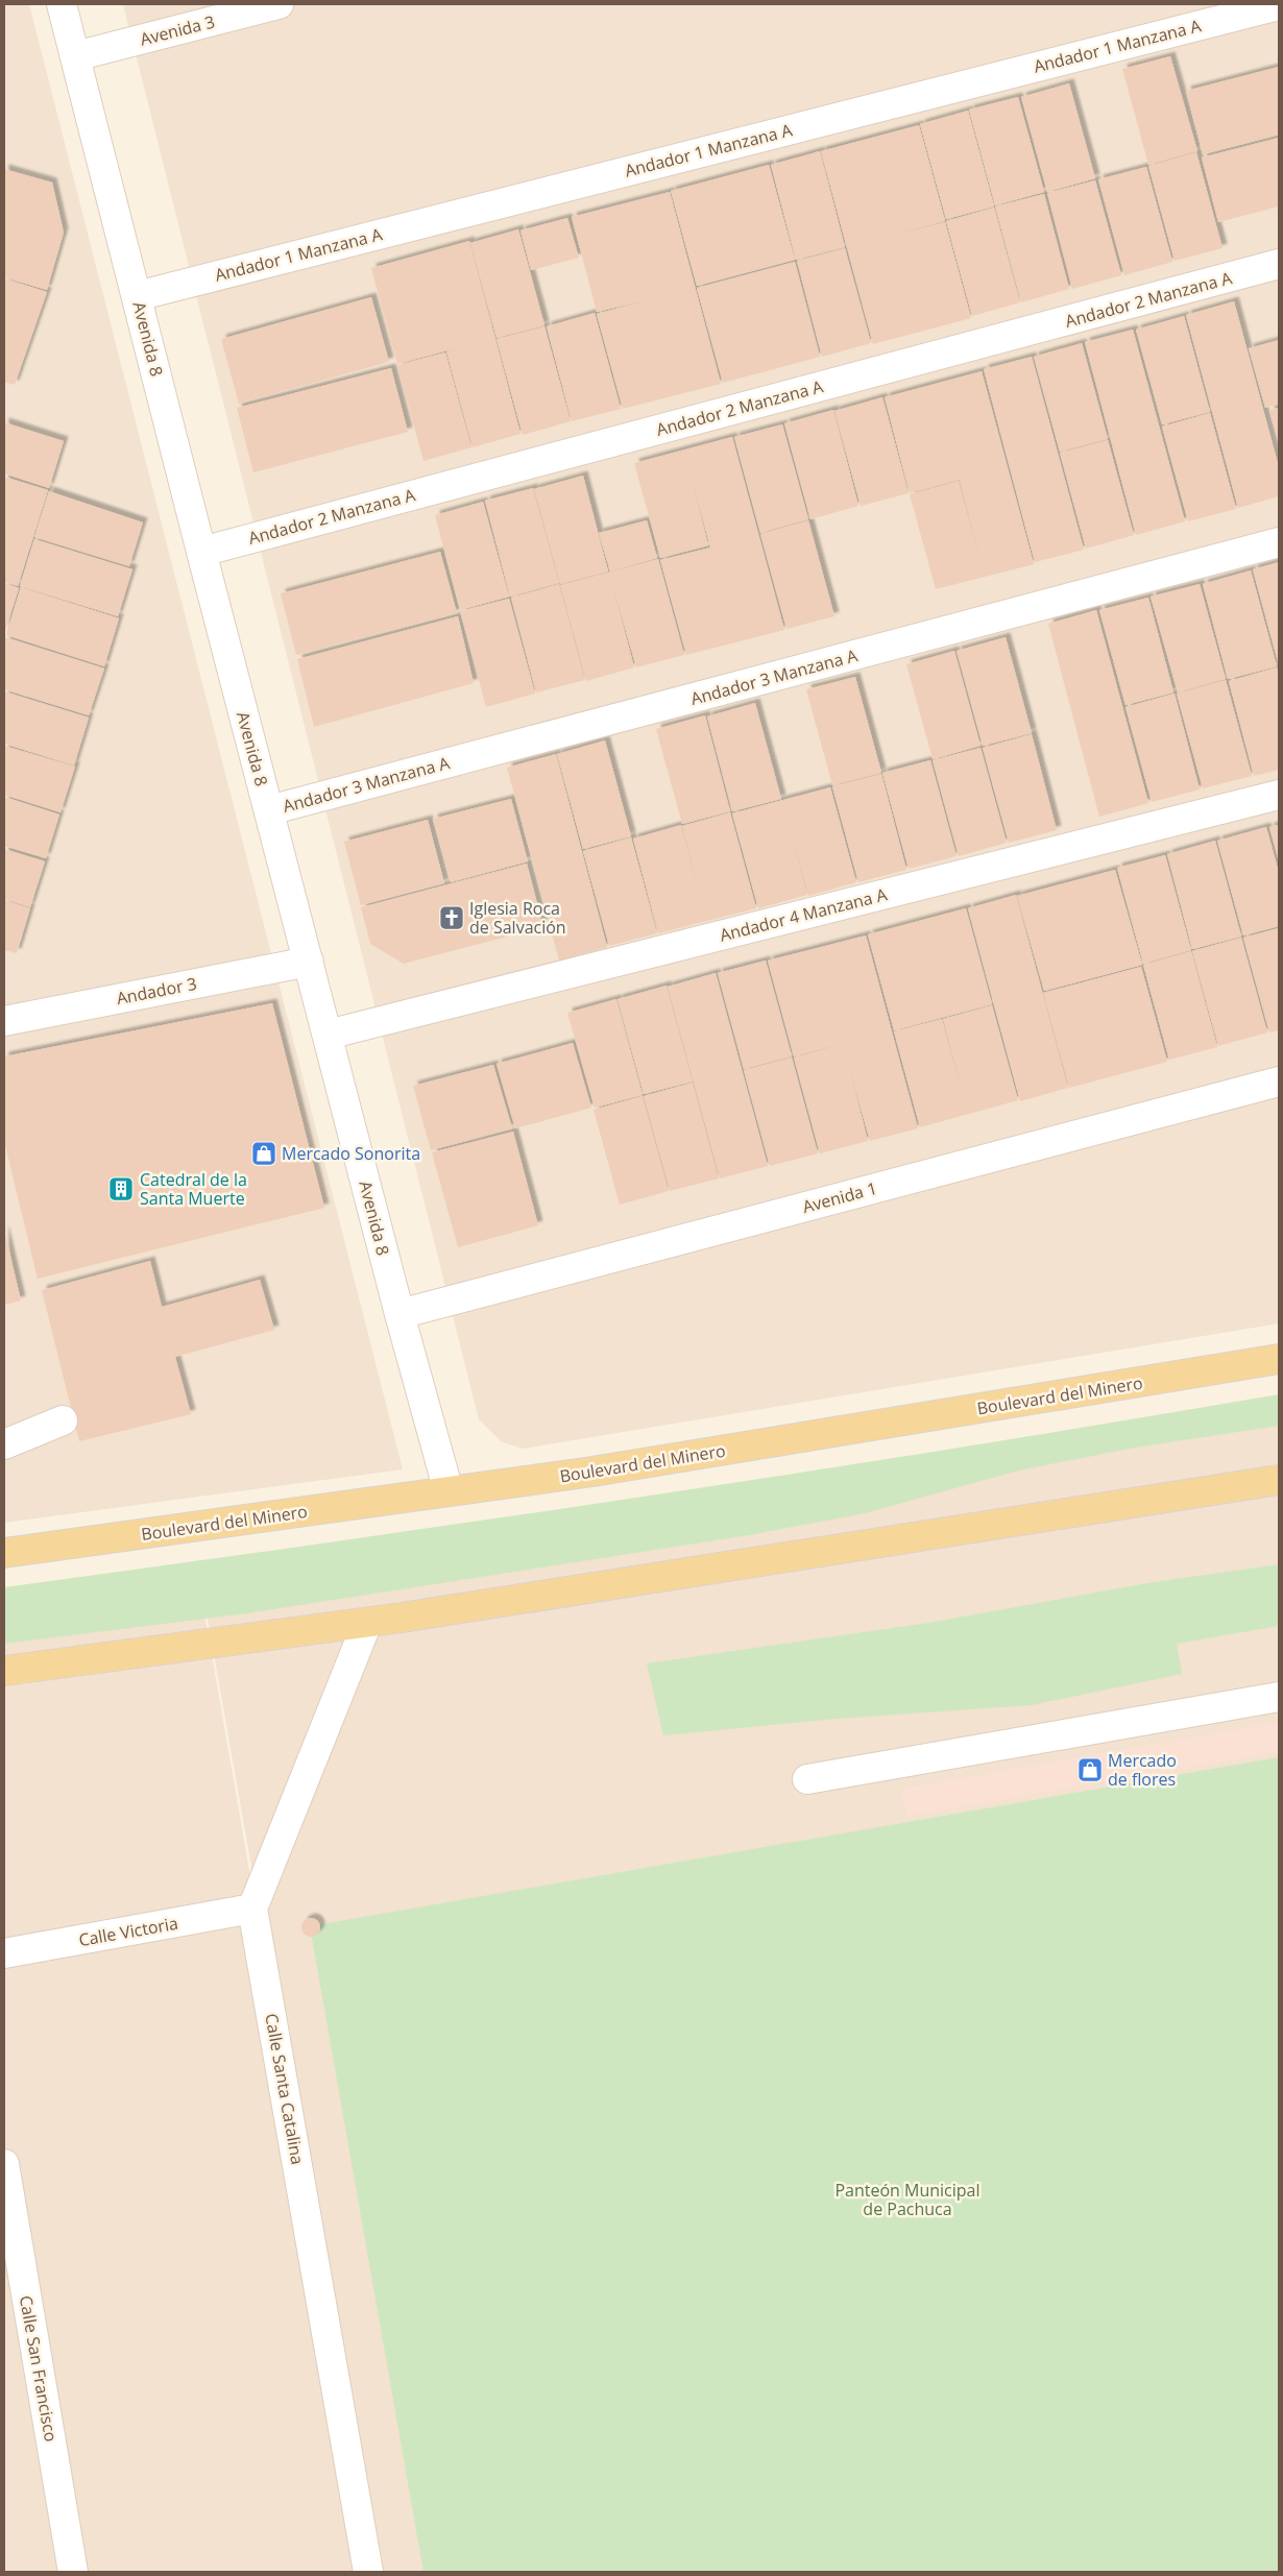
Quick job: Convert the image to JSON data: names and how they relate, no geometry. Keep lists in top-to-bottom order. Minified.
{"streets":{"main road":["Boulevard del Minero"],"street":["Avenida 3","Andador 1 Manzana A","Andador 2 Manzana A","Avenida 8","Andador 3 Manzana A","Andador 4 Manzana A","Andador 3","Avenida 1","Calle Victoria","Calle Santa Catalina","Calle San Francisco"]},"crossings":[["Avenida 3","Avenida 8"],["Andador 1 Manzana A","Avenida 8"],["Andador 2 Manzana A","Avenida 8"],["Avenida 8","Andador 3 Manzana A"],["Avenida 8","Andador 4 Manzana A"],["Avenida 8","Andador 3"],["Avenida 8","Avenida 1"],["Avenida 8","Boulevard del Minero"],["Calle Victoria","Calle Santa Catalina"]],"parks":["Panteón Municipal de Pachuca"],"places":{"church":["Iglesia Roca de Salvación"],"shop":["Mercado Sonorita","Mercado de flores"],"building":["Catedral de la Santa Muerte"]}}
